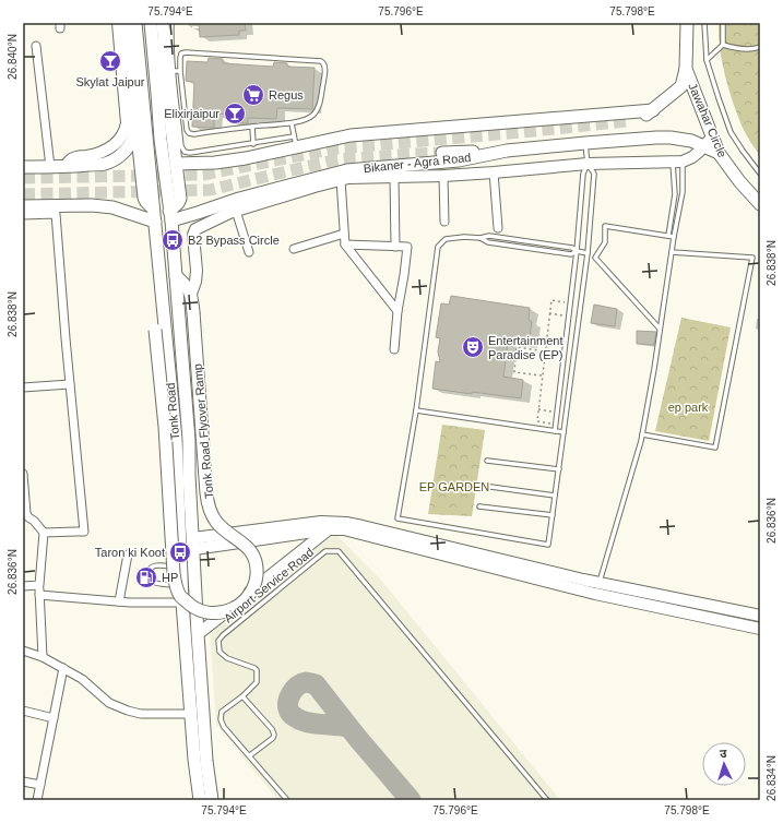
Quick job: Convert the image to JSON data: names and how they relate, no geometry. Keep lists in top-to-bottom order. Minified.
{"streets":{"main road":["Jawahar Circle","Bikaner - Agra Road","Tonk Road","Tonk Road Flyover Ramp"],"lane":["Airport Service Road"]},"crossings":[["Jawahar Circle","Bikaner - Agra Road"],["Bikaner - Agra Road","Tonk Road"],["Tonk Road","Tonk Road Flyover Ramp"]],"parks":["ep park","EP GARDEN"],"places":{"bar":["Skylat Jaipur","Elixirjaipur"],"supermarket":["Regus"],"bus stop":["B2 Bypass Circle","Taron ki Koot"],"theatre":["Entertainment Paradise (EP)"],"fuel station":["HP"]},"north":"top","coordinates":["75.794°E","75.796°E","75.798°E","26.840°N","26.838°N","26.836°N","26.834°N"]}
